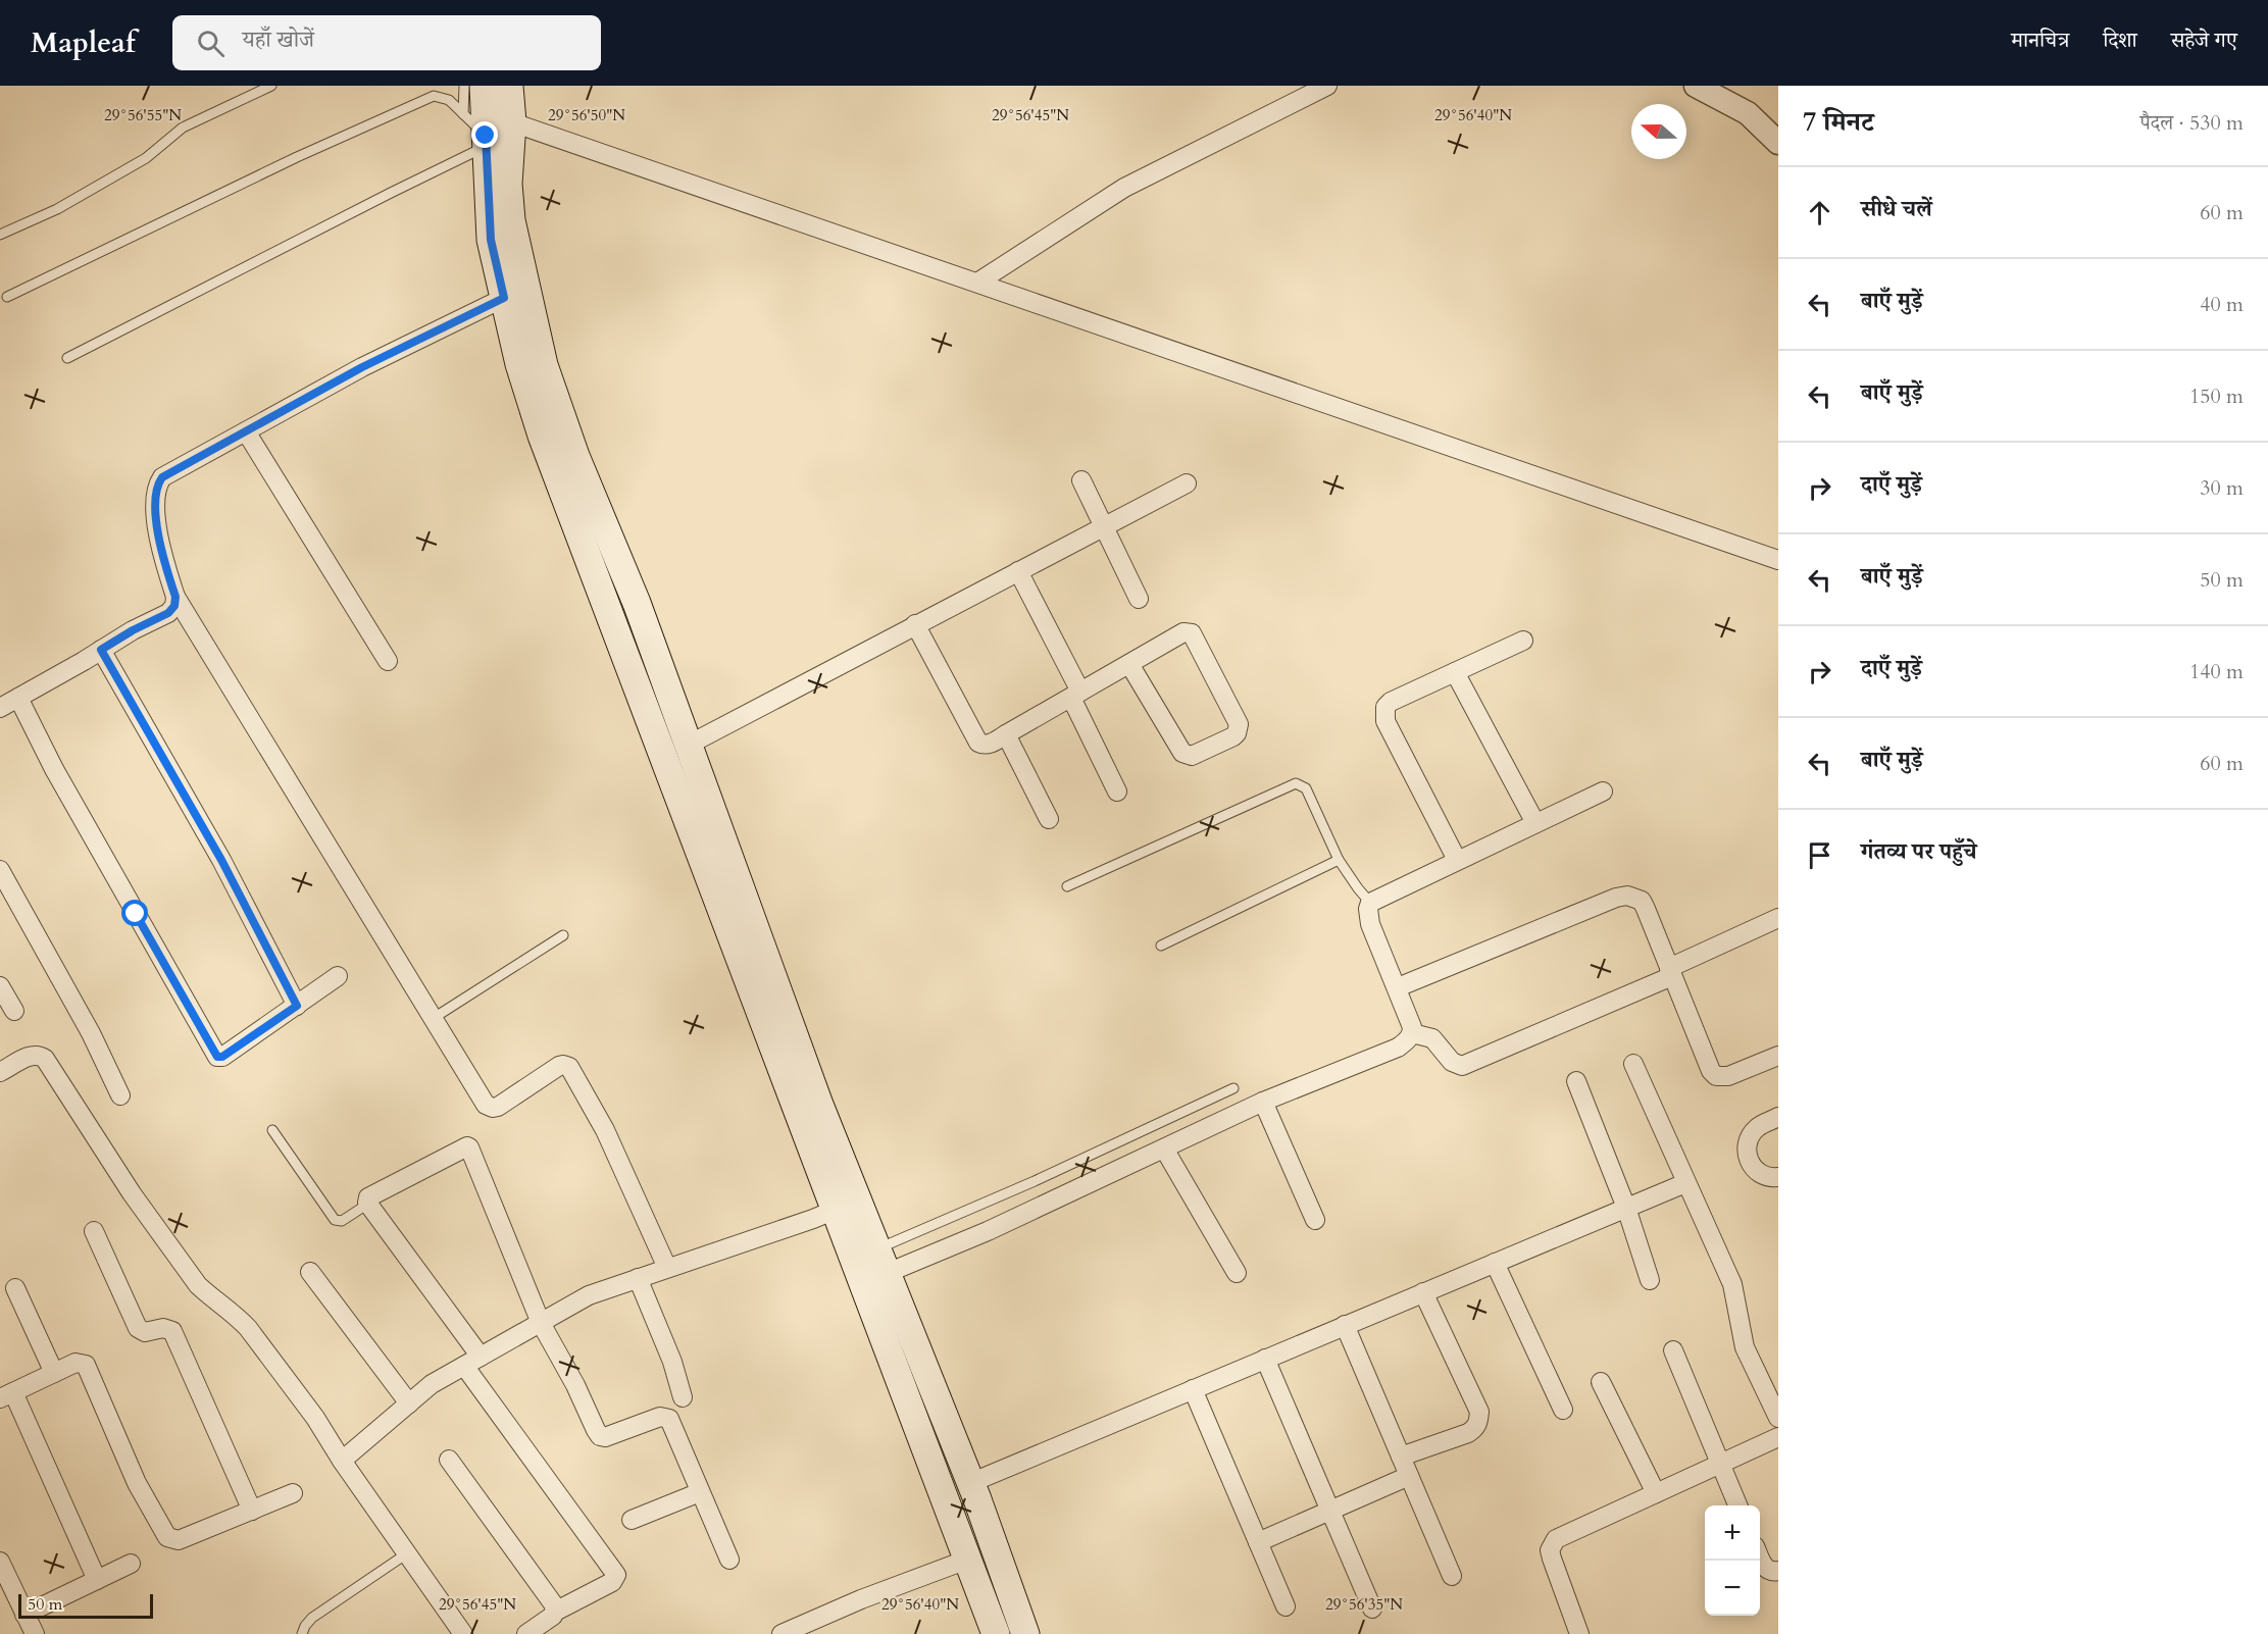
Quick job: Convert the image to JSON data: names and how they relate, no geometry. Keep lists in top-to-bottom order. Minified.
{"scale_bar":"50 m","north":"left","page":{"header":"Mapleaf","search":"यहाँ खोजें","nav":["मानचित्र","दिशा","सहेजे गए"],"heading":["7 मिनट","पैदल · 530 m"],"list":[["सीधे चलें","60 m"],["बाएँ मुड़ें","40 m"],["बाएँ मुड़ें","150 m"],["दाएँ मुड़ें","30 m"],["बाएँ मुड़ें","50 m"],["दाएँ मुड़ें","140 m"],["बाएँ मुड़ें","60 m"],"गंतव्य पर पहुँचे"],"map_buttons":["+","−"],"scale":"50 m"},"coordinates":["29°56'55\"N","29°56'50\"N","29°56'45\"N","29°56'40\"N","29°56'35\"N"]}
